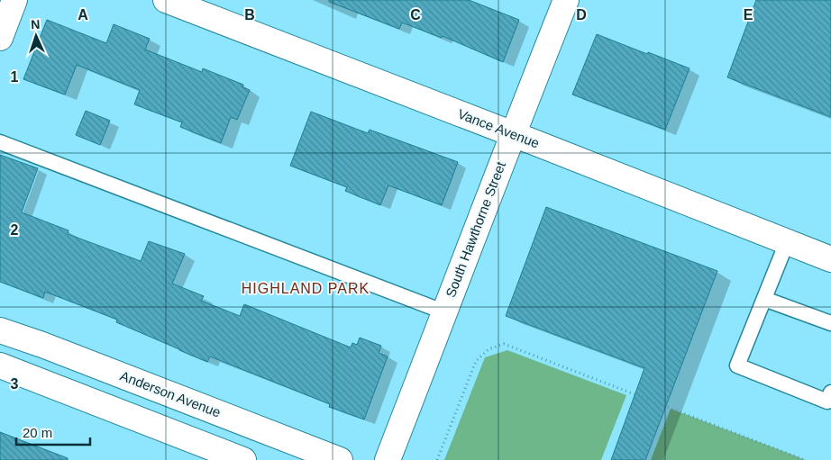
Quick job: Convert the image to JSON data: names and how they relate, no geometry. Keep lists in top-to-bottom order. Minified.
{"streets":{"street":["Vance Avenue","South Hawthorne Street","Anderson Avenue"]},"crossings":[["Vance Avenue","South Hawthorne Street"]],"districts":["HIGHLAND PARK"],"scale_bar":"20 m","north":"top","grid":{"columns":["A","B","C","D","E"],"rows":["1","2","3"]}}
